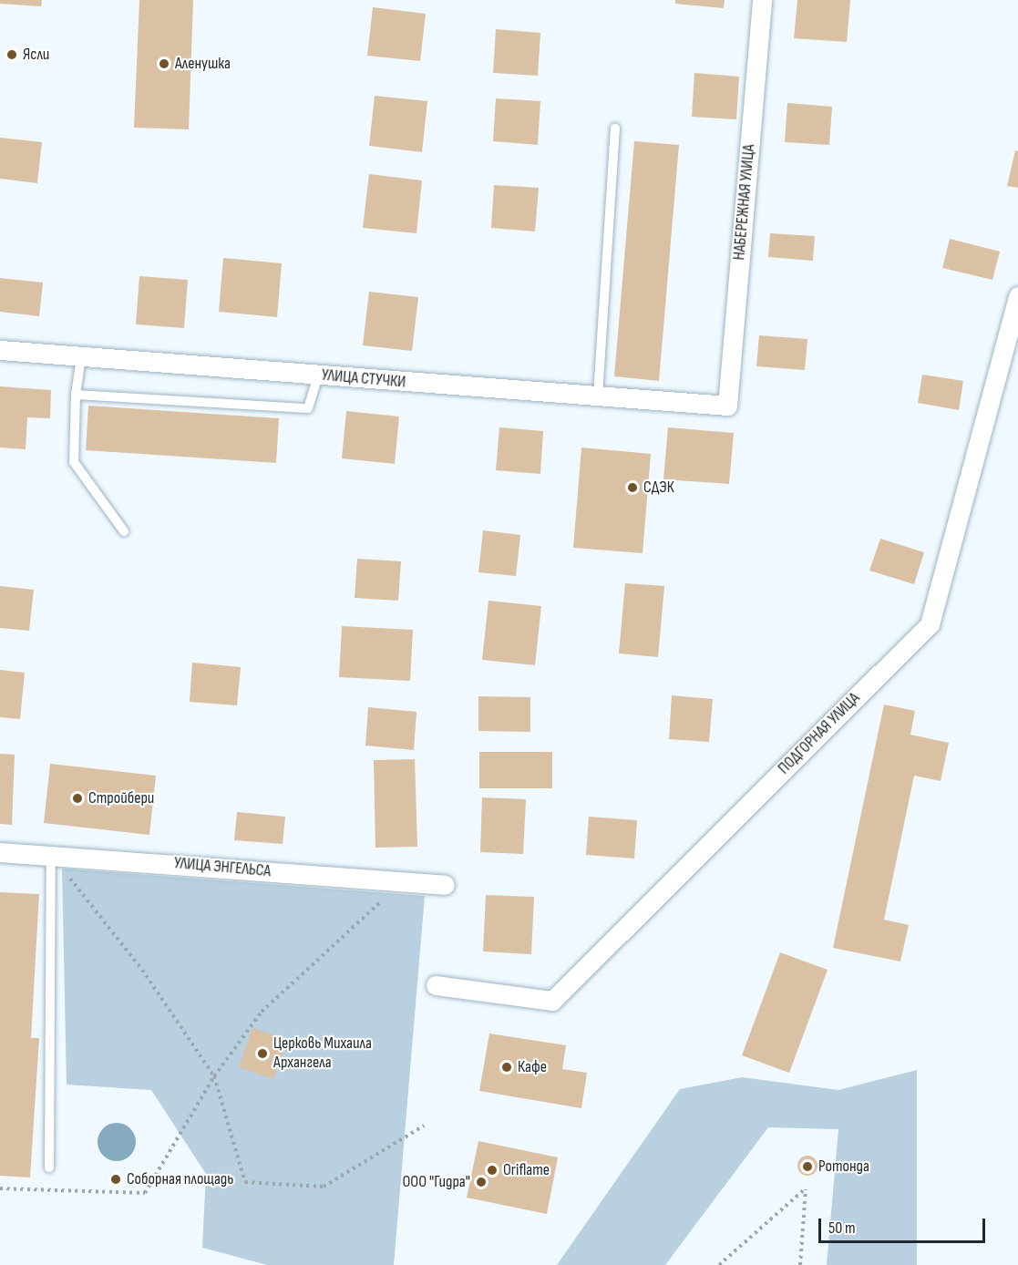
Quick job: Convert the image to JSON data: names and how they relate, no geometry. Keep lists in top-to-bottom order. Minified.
{"streets":{"street":["НАБЕРЕЖНАЯ УЛИЦА","УЛИЦА СТУЧКИ","ПОДГОРНАЯ УЛИЦА","УЛИЦА ЭНГЕЛЬСА"]},"crossings":[["НАБЕРЕЖНАЯ УЛИЦА","УЛИЦА СТУЧКИ"]],"places":["Ясли","Аленушка","СДЭК","Стройбери","Церковь Михаила Архангела","Кафе","Ротонда","Oriflame","Соборная площадь","ООО \"Гидра\""],"scale_bar":"50 m"}
